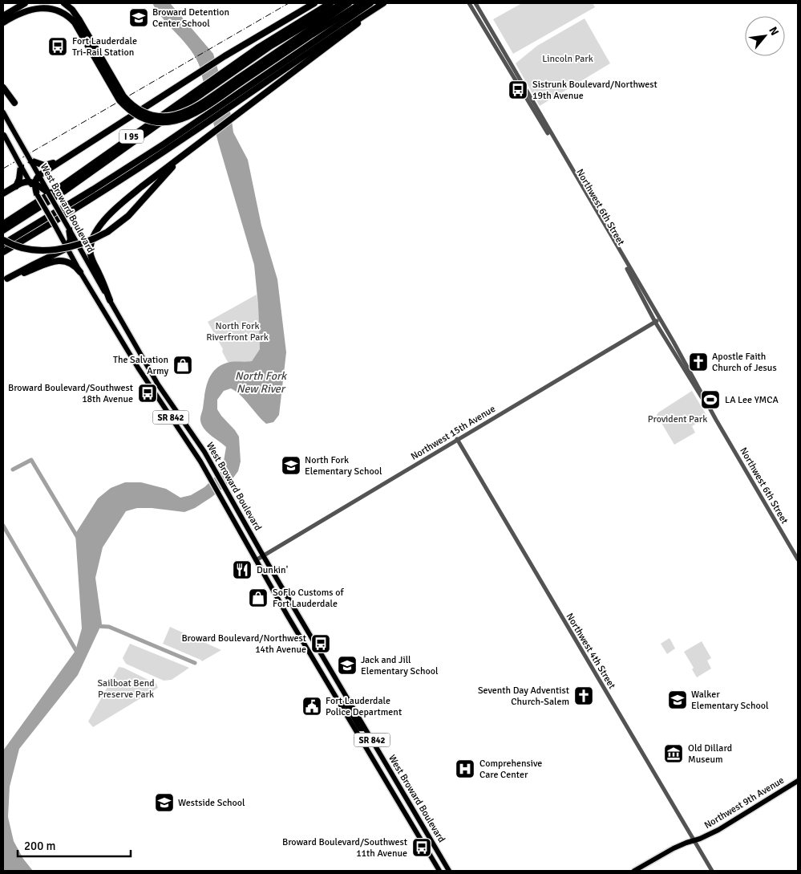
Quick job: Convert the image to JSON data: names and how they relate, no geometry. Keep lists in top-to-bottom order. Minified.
{"streets":{"highway":["I 95"],"main road":["West Broward Boulevard","SR 842","Northwest 9th Avenue"],"street":["Northwest 6th Street","Northwest 15th Avenue","Northwest 4th Street"]},"crossings":[["Northwest 6th Street","Northwest 15th Avenue"],["West Broward Boulevard","Northwest 15th Avenue"],["Northwest 15th Avenue","Northwest 4th Street"],["Northwest 4th Street","Northwest 9th Avenue"]],"water":["North Fork New River"],"parks":["Lincoln Park","North Fork Riverfront Park","Provident Park","Sailboat Bend Preserve Park"],"places":{"school or university":["Broward Detention Center School","North Fork Elementary School","Jack and Jill Elementary School","Walker Elementary School","Westside School"],"bus stop":["Fort Lauderdale Tri-Rail Station","Sistrunk Boulevard/Northwest 19th Avenue","Broward Boulevard/Southwest 18th Avenue","Broward Boulevard/Northwest 14th Avenue","Broward Boulevard/Southwest 11th Avenue"],"church":["Apostle Faith Church of Jesus","Seventh Day Adventist Church-Salem"],"shop":["The Salvation Army","SoFlo Customs of Fort Lauderdale"],"sports":["LA Lee YMCA"],"restaurant":["Dunkin'"],"public building":["Fort Lauderdale Police Department"],"museum":["Old Dillard Museum"],"hospital":["Comprehensive Care Center"]},"scale_bar":"200 m","north":"top right"}
